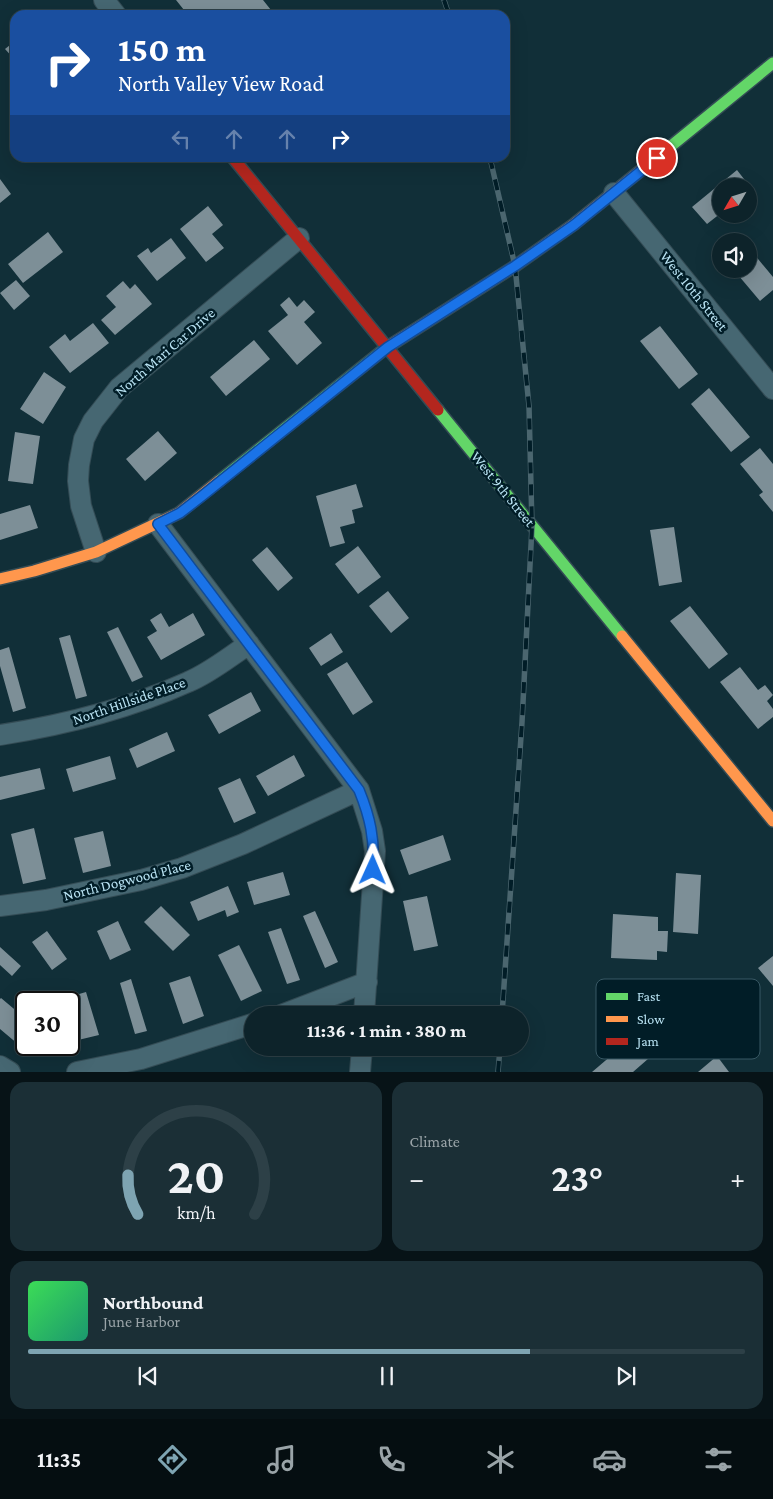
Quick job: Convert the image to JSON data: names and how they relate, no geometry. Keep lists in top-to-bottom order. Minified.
{"streets":{"street":["West 10th Street","North Mari Car Drive","West 9th Street","North Hillside Place","North Dogwood Place"]},"crossings":[["North Mari Car Drive","West 9th Street"]],"legend":["Fast","Slow","Jam"],"north":"bottom left","page":{"turn":["150 m","North Valley View Road"],"limit":"30","trip":"11:36 · 1 min · 380 m","tile":"Climate","heat":["−","23°","+"],"song":["Northbound","June Harbor"],"tabs":"11:35","gauge":["20","km/h"]}}
